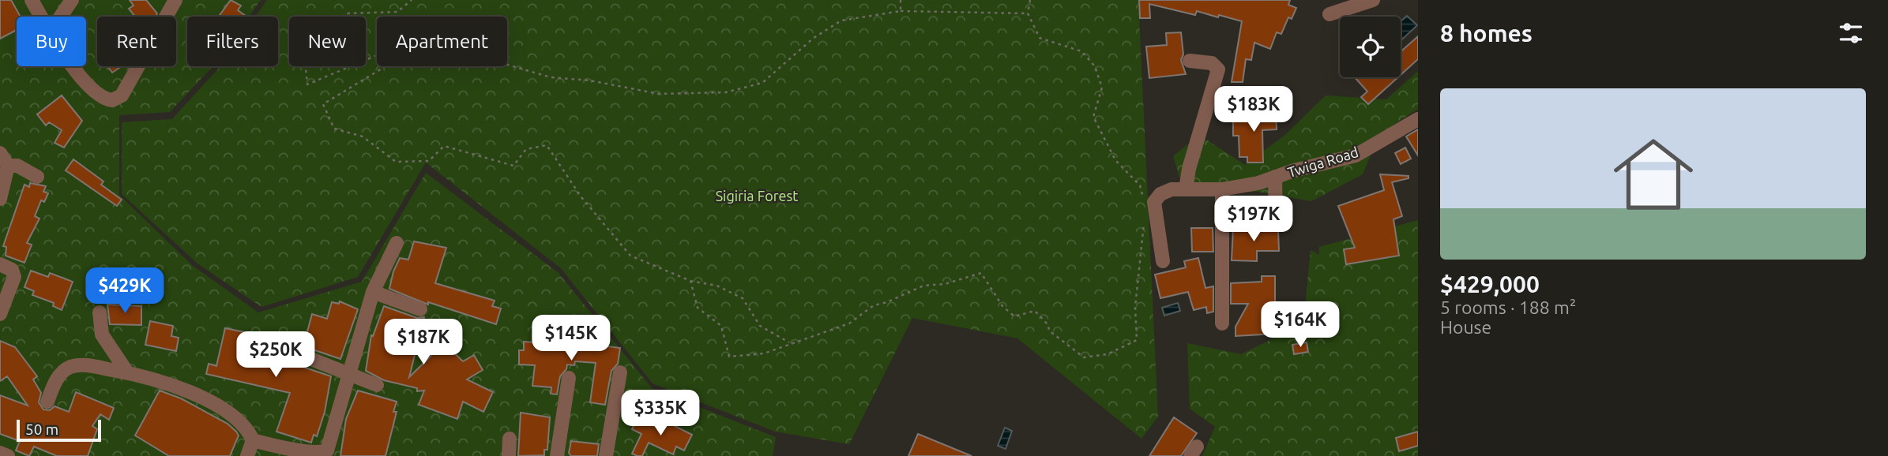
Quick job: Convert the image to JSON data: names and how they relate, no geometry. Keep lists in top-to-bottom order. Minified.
{"streets":{"street":["Twiga Road"]},"parks":["Sigiria Forest"],"scale_bar":"50 m","page":{"heading":"8 homes","chip":["Buy","Rent","Filters","New","Apartment"],"list":[{"name":"$429,000","note":"5 rooms · 188 m² · House"}],"price":["$183K","$197K","$429K","$164K","$145K","$187K","$250K","$335K"],"scale":"50 m"}}
